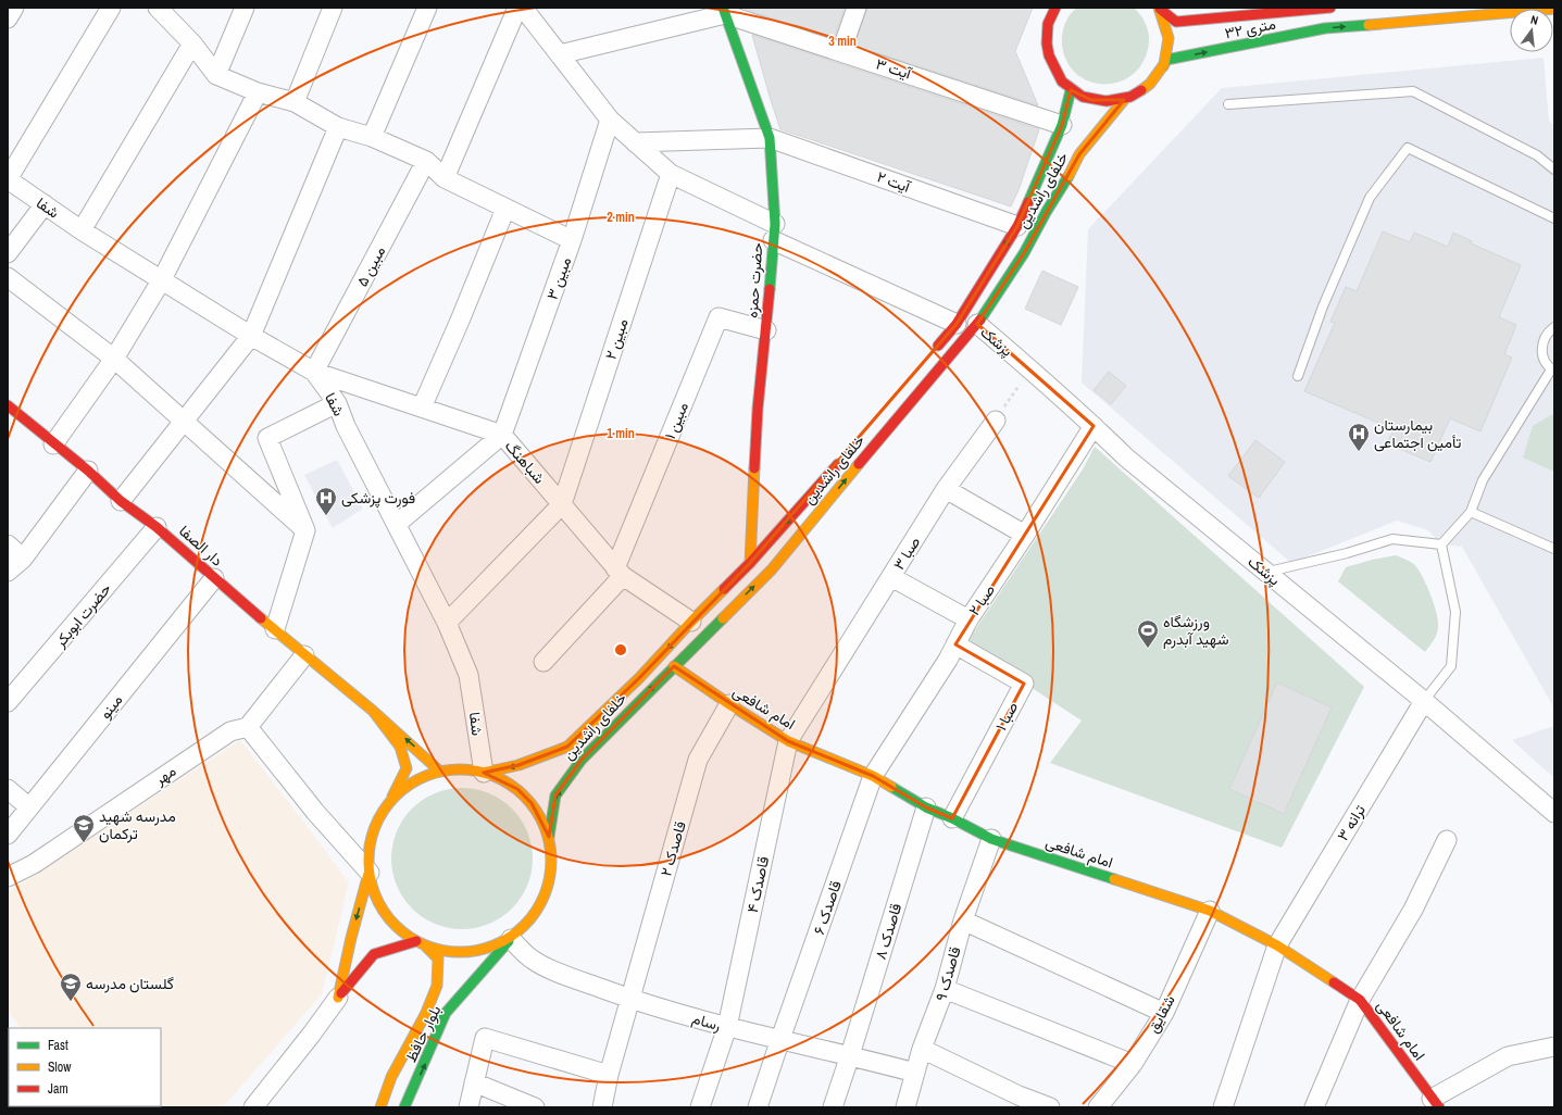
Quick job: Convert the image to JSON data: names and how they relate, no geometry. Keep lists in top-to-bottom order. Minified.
{"streets":{"main road":["۳۲ متری","خلفای راشدین","حضرت حمزه","دار الصفا","امام شافعی","بلوار حافظ"],"street":["آیت ۳","آیت ۲","شفا","مبین ۵","مبین ۳","مبین ۲","پزشک","مبین ۱","شباهنگ","صبا ۳","صبا ۲","حضرت ابوبکر","مینو","صبا ۱","مهر","ترانه ۳","قاصدک ۲","قاصدک ۴","قاصدک ۶","قاصدک ۸","قاصدک ۹","شقایق","رسام"]},"crossings":[["آیت ۳","خلفای راشدین"],["آیت ۳","حضرت حمزه"],["آیت ۲","خلفای راشدین"],["آیت ۲","حضرت حمزه"],["خلفای راشدین","شفا"],["خلفای راشدین","حضرت حمزه"],["خلفای راشدین","پزشک"],["خلفای راشدین","شباهنگ"],["خلفای راشدین","امام شافعی"],["خلفای راشدین","بلوار حافظ"],["شفا","مبین ۵"],["شفا","شباهنگ"],["مبین ۵","شباهنگ"],["مبین ۳","شباهنگ"],["حضرت حمزه","مبین ۱"],["مبین ۲","شباهنگ"],["پزشک","صبا ۲"],["پزشک","ترانه ۳"],["مبین ۱","شباهنگ"],["دار الصفا","حضرت ابوبکر"],["دار الصفا","مینو"],["صبا ۳","امام شافعی"],["صبا ۳","قاصدک ۴"],["صبا ۲","امام شافعی"],["صبا ۲","صبا ۱"],["صبا ۲","قاصدک ۶"],["امام شافعی","صبا ۱"],["امام شافعی","ترانه ۳"],["امام شافعی","قاصدک ۲"],["امام شافعی","قاصدک ۴"],["امام شافعی","قاصدک ۶"],["امام شافعی","قاصدک ۸"],["امام شافعی","قاصدک ۹"],["امام شافعی","شقایق"],["قاصدک ۲","رسام"],["قاصدک ۴","رسام"],["قاصدک ۶","رسام"],["قاصدک ۸","رسام"],["قاصدک ۹","رسام"],["رسام","بلوار حافظ"]],"places":{"hospital":["بیمارستان تأمین اجتماعی","فورت پزشکی"],"sports":["ورزشگاه شهید آبدرم"],"school or university":["مدرسه شهید ترکمان","گلستان مدرسه"]},"legend":["Fast","Slow","Jam"],"north":"top","rings":["3 min","2 min","1 min"]}
